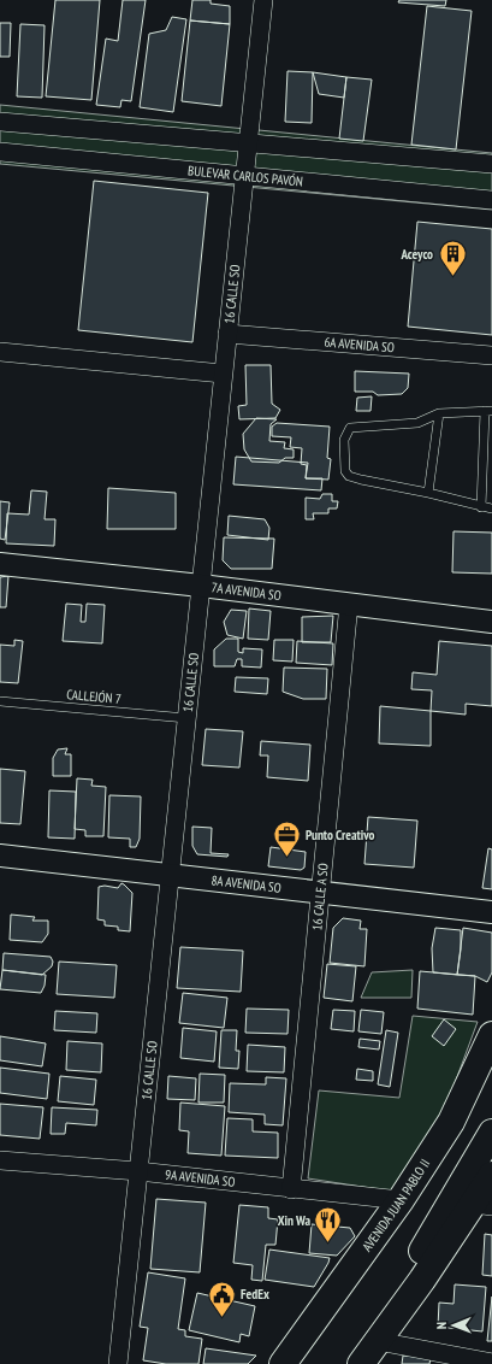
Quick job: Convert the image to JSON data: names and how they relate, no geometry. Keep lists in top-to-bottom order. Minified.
{"streets":{"highway":["AVENIDA JUAN PABLO II"],"street":["BULEVAR CARLOS PAVÓN","16 CALLE SO","6A AVENIDA SO","7A AVENIDA SO","8A AVENIDA SO","16 CALLE A SO","9A AVENIDA SO"],"lane":["CALLEJÓN 7"]},"crossings":[["BULEVAR CARLOS PAVÓN","16 CALLE SO"],["16 CALLE SO","6A AVENIDA SO"],["16 CALLE SO","7A AVENIDA SO"],["16 CALLE SO","CALLEJÓN 7"],["16 CALLE SO","8A AVENIDA SO"],["16 CALLE SO","9A AVENIDA SO"],["7A AVENIDA SO","16 CALLE A SO"],["8A AVENIDA SO","16 CALLE A SO"],["16 CALLE A SO","9A AVENIDA SO"],["9A AVENIDA SO","AVENIDA JUAN PABLO II"]],"places":{"building":["Aceyco"],"office":["Punto Creativo"],"restaurant":["Xin Wa"],"public building":["FedEx"]},"north":"left"}
